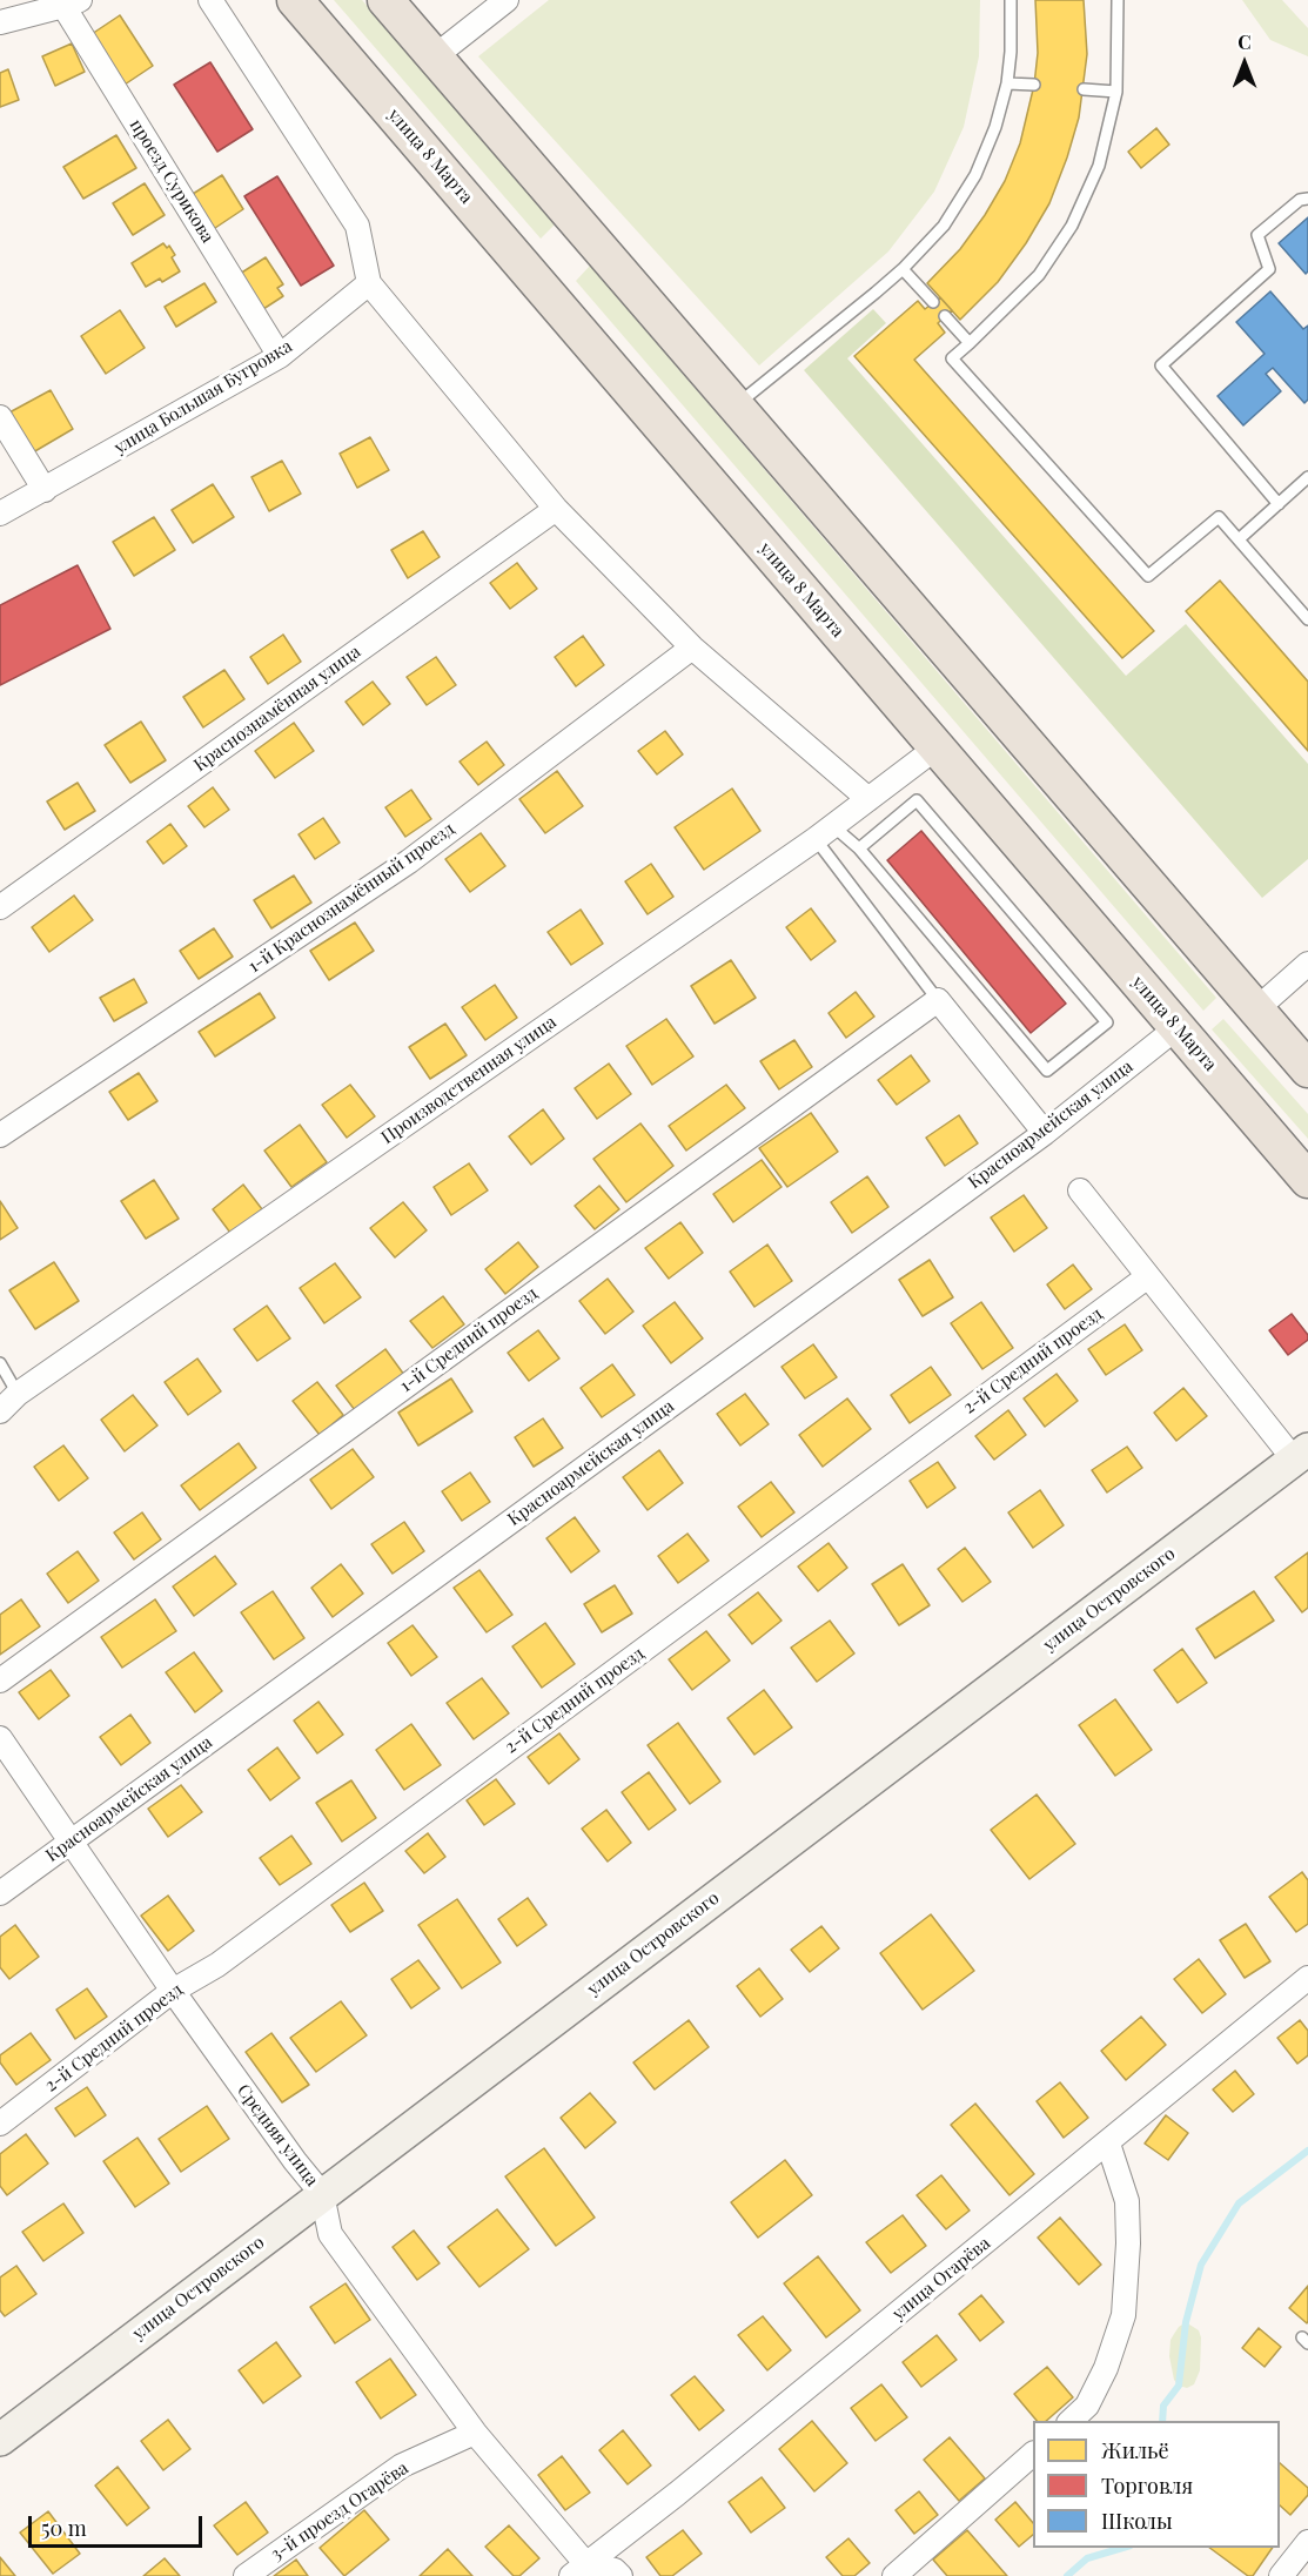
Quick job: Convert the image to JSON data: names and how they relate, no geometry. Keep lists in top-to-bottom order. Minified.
{"streets":{"main road":["улица 8 Марта"],"street":["проезд Сурикова","улица Большая Бугровка","Краснознамённая улица","1-й Краснознамённый проезд","Производственная улица","Красноармейская улица","1-й Средний проезд","2-й Средний проезд","улица Островского","Средняя улица","улица Огарёва","3-й проезд Огарёва"]},"crossings":[["улица 8 Марта","Производственная улица"],["улица 8 Марта","Красноармейская улица"],["проезд Сурикова","улица Большая Бугровка"],["Красноармейская улица","Средняя улица"],["2-й Средний проезд","Средняя улица"],["улица Островского","Средняя улица"],["Средняя улица","улица Огарёва"],["Средняя улица","3-й проезд Огарёва"]],"legend":["Жильё","Торговля","Школы"],"scale_bar":"50 m","north":"top"}
